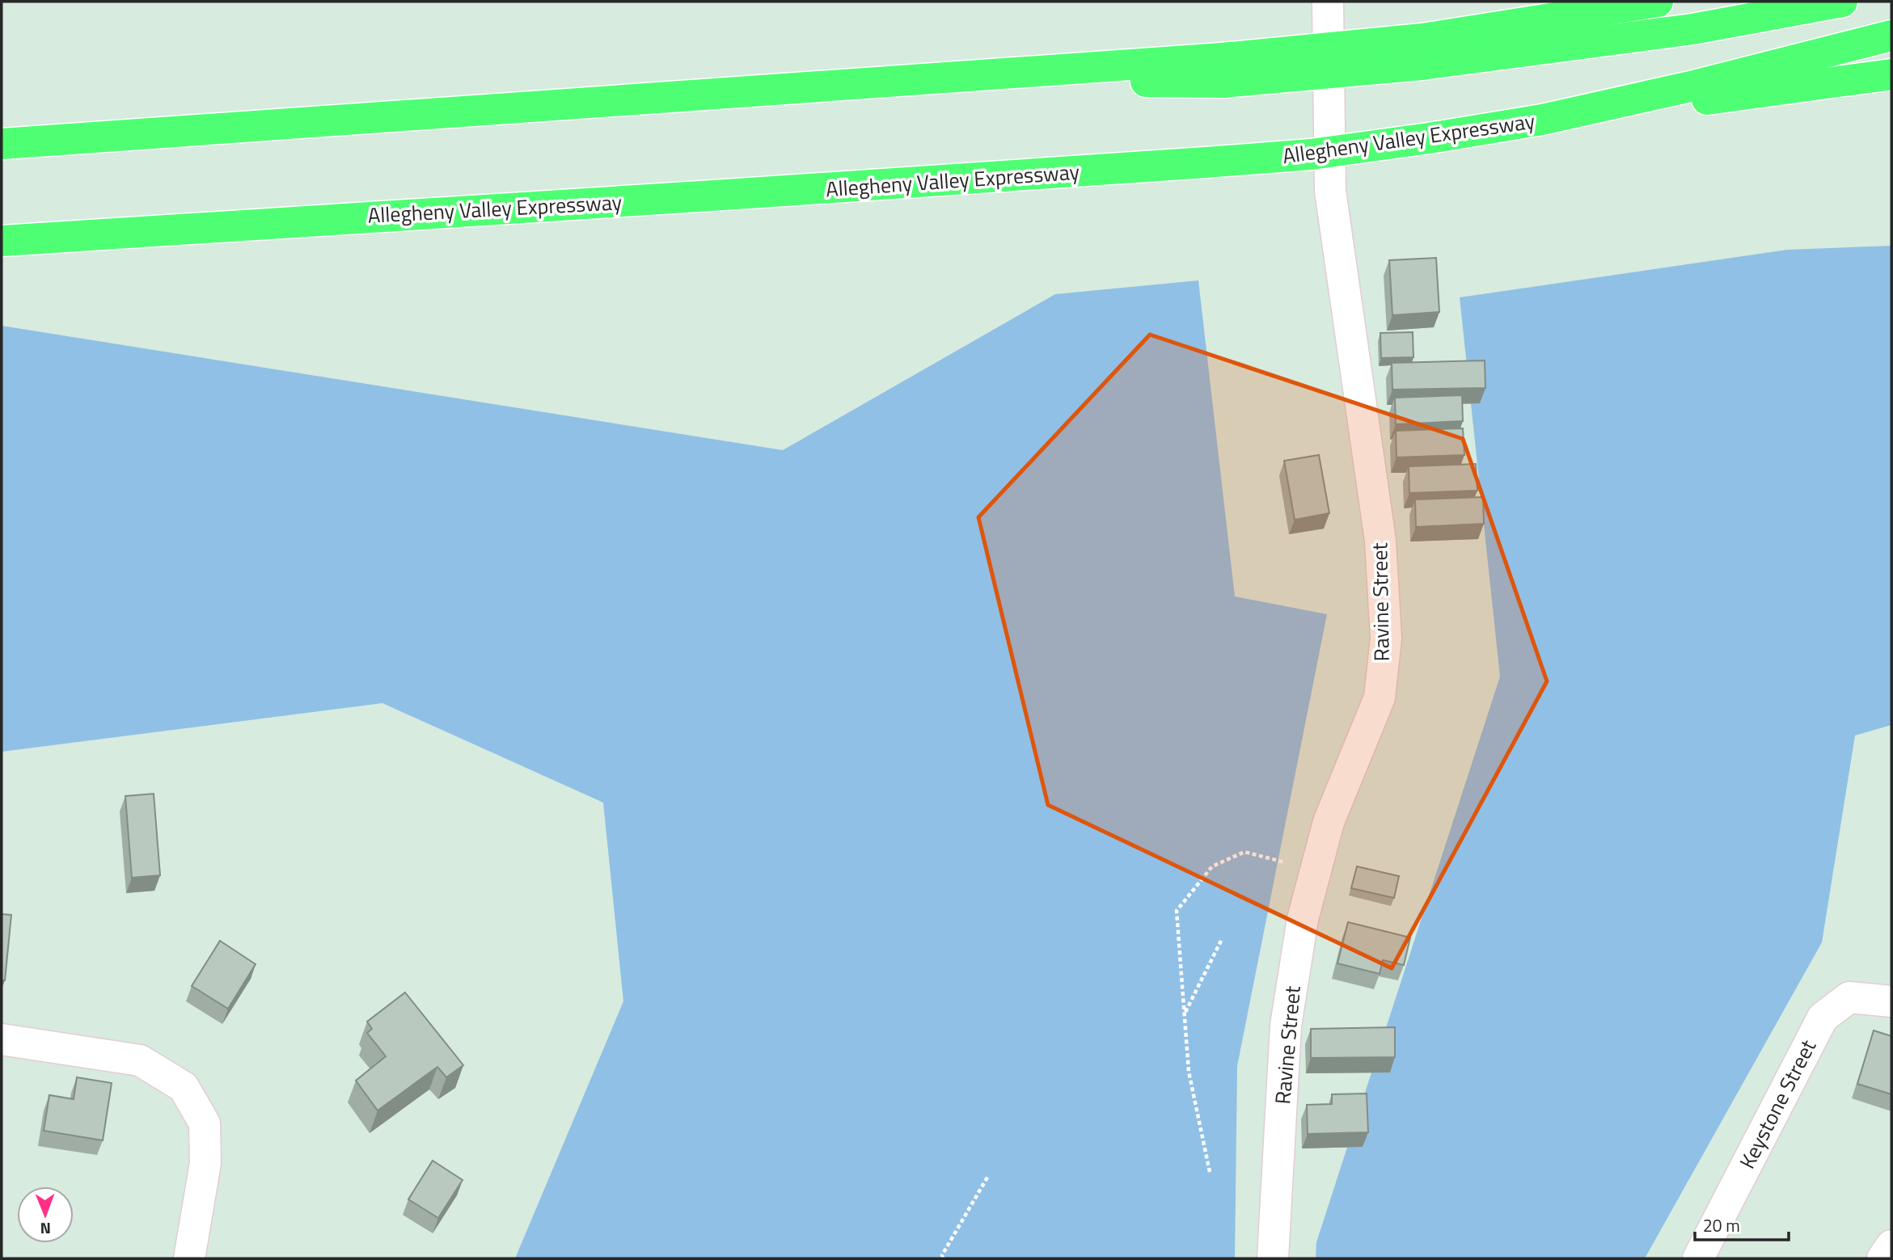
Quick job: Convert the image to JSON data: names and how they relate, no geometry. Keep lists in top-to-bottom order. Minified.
{"streets":{"highway":["Allegheny Valley Expressway"],"street":["Ravine Street","Keystone Street"]},"scale_bar":"20 m","north":"bottom"}
